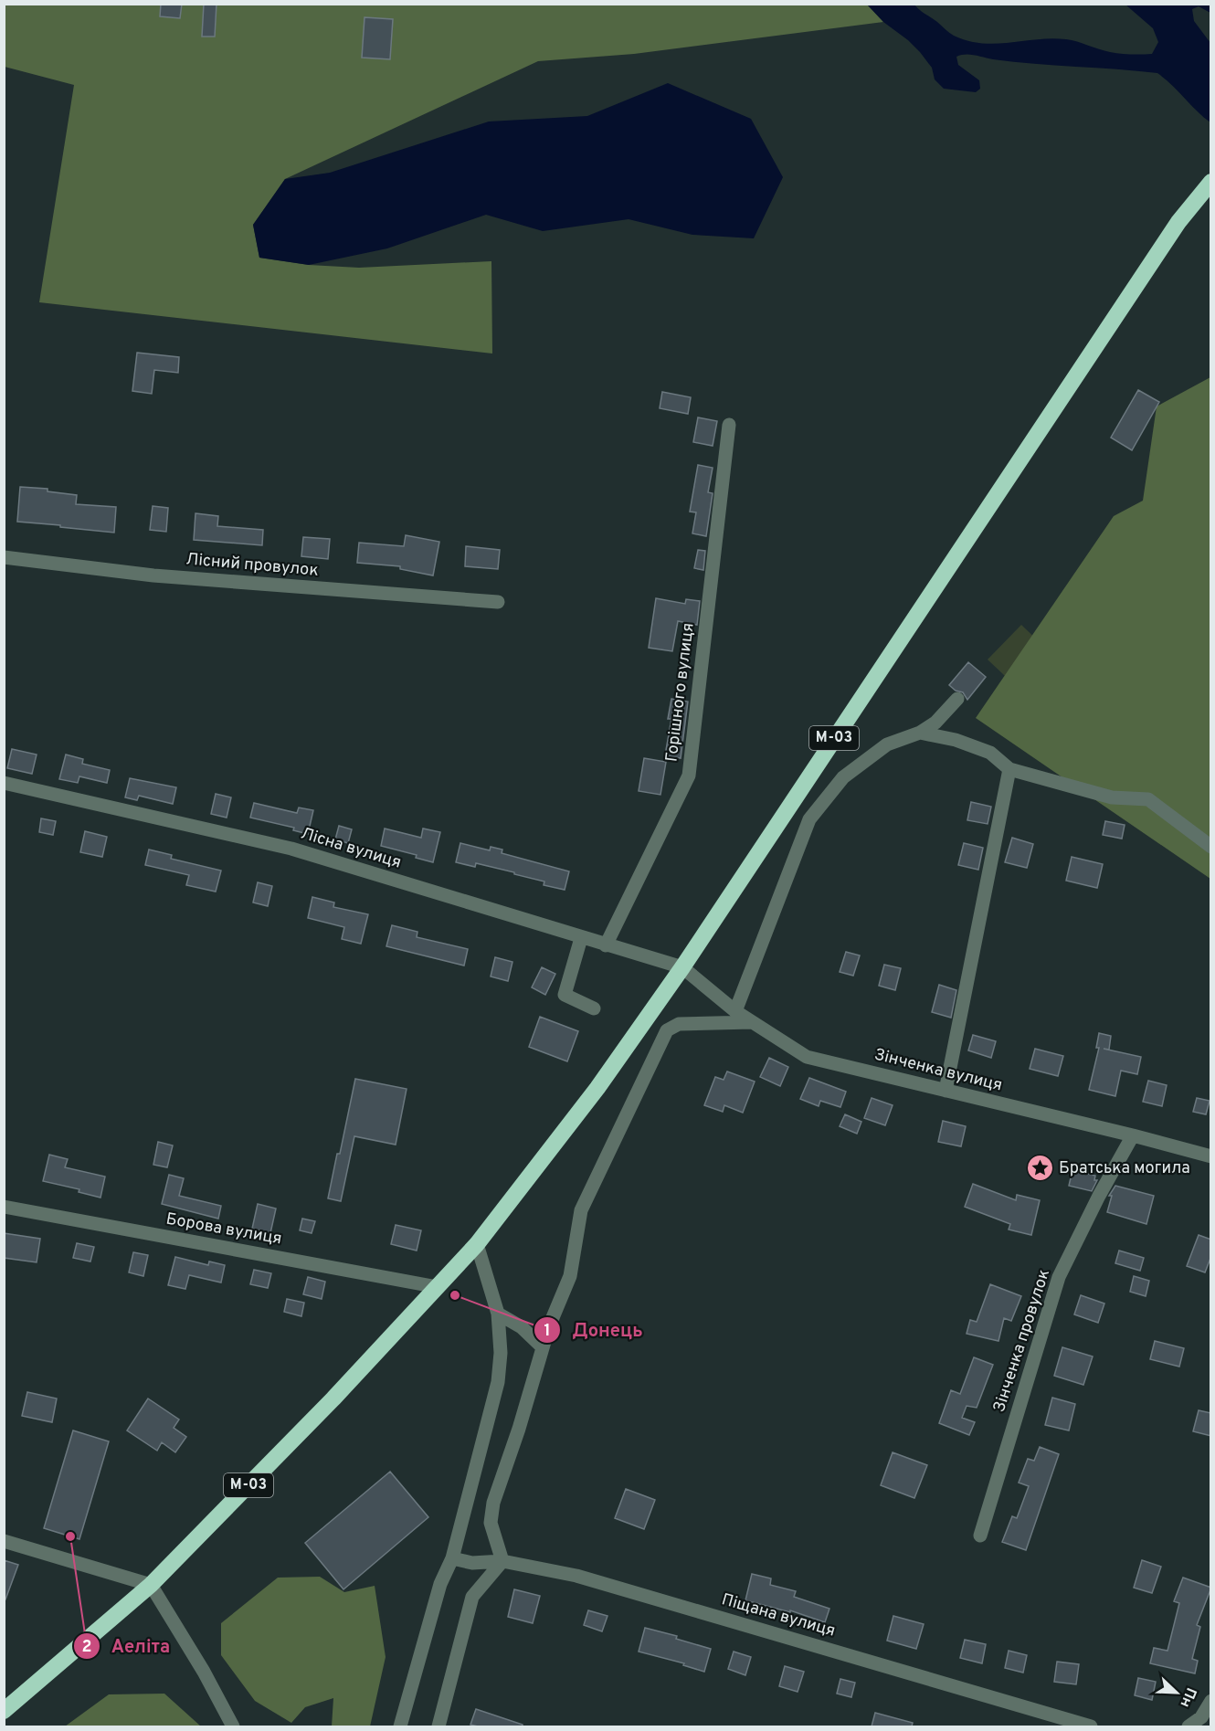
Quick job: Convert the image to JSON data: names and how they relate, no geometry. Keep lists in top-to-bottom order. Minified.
{"streets":{"highway":["М-03"],"street":["Лісний провулок","Горішного вулиця","Лісна вулиця","Зінченка вулиця","Борова вулиця","Зінченка провулок","Піщана вулиця"]},"crossings":[["Горішного вулиця","Лісна вулиця"],["М-03","Лісна вулиця"],["М-03","Зінченка вулиця"],["М-03","Борова вулиця"],["Лісна вулиця","Зінченка вулиця"],["Зінченка вулиця","Зінченка провулок"]],"places":{"place":["Братська могила"],"other":["Донець","Аеліта"]},"north":"bottom right"}
